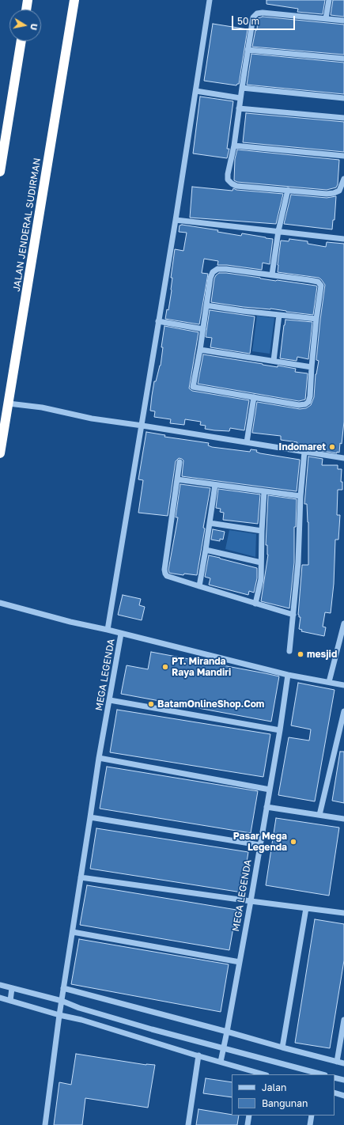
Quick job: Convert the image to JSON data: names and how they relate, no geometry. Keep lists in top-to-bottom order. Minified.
{"streets":{"highway":["JALAN JENDERAL SUDIRMAN"],"street":["MEGA LEGENDA"]},"places":["Indomaret","mesjid","PT. Miranda Raya Mandiri","BatamOnlineShop.Com","Pasar Mega Legenda"],"legend":["Jalan","Bangunan"],"scale_bar":"50 m","north":"right"}
